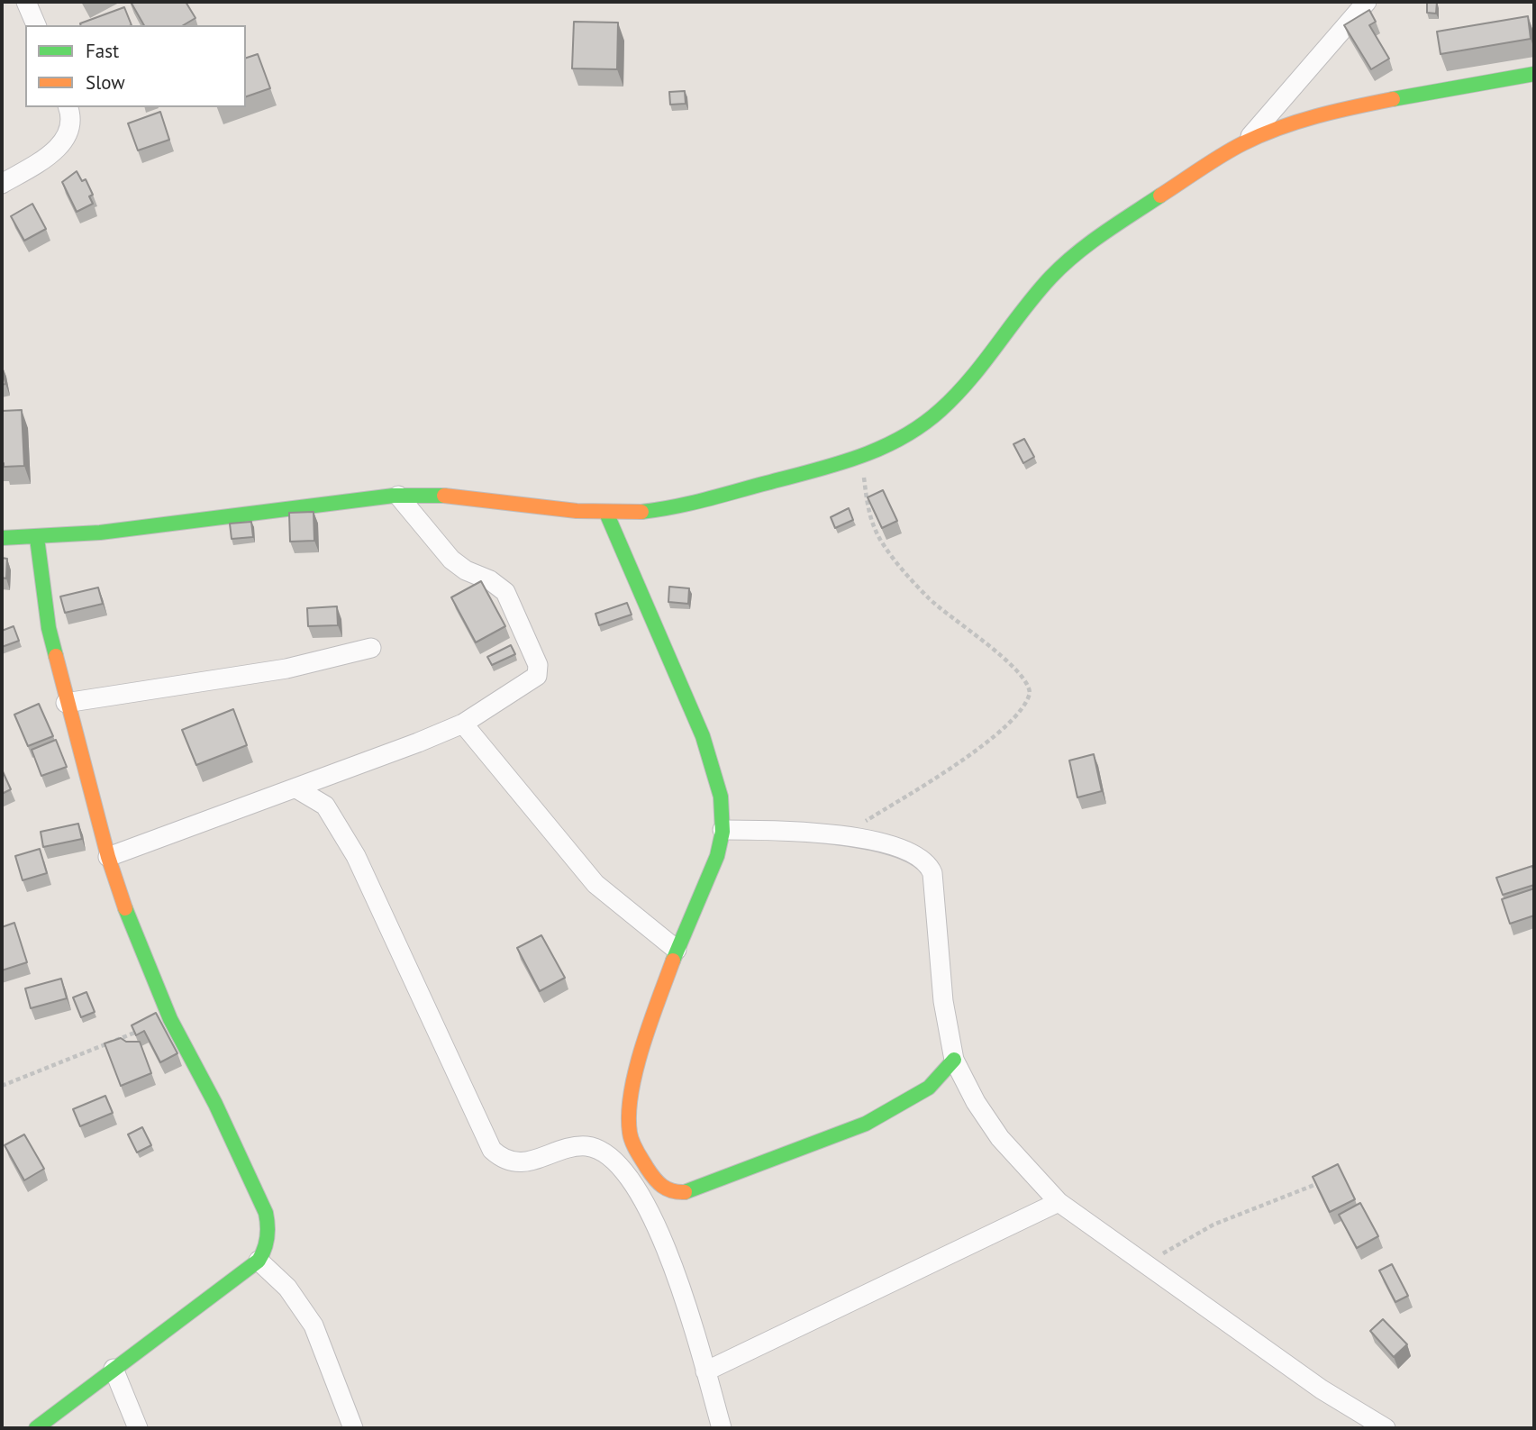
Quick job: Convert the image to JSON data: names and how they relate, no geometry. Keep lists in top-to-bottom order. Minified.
{"legend":["Fast","Slow"]}
